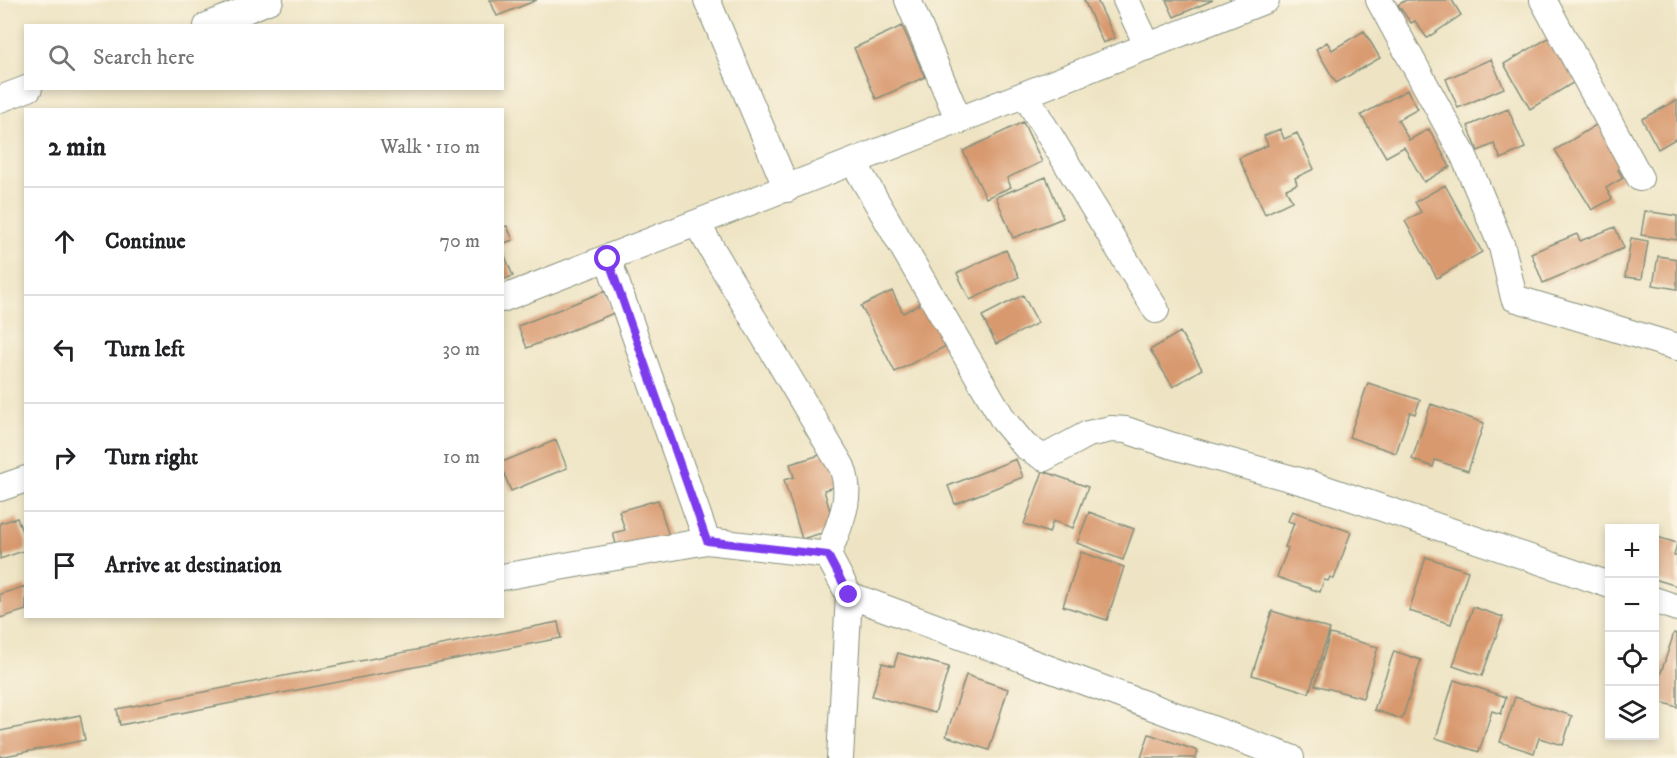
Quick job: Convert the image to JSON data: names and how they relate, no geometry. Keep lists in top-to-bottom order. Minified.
{"page":{"search":"Search here","heading":["2 min","Walk · 110 m"],"list":[["Continue","70 m"],["Turn left","30 m"],["Turn right","10 m"],"Arrive at destination"],"map_buttons":["+","−"]}}
